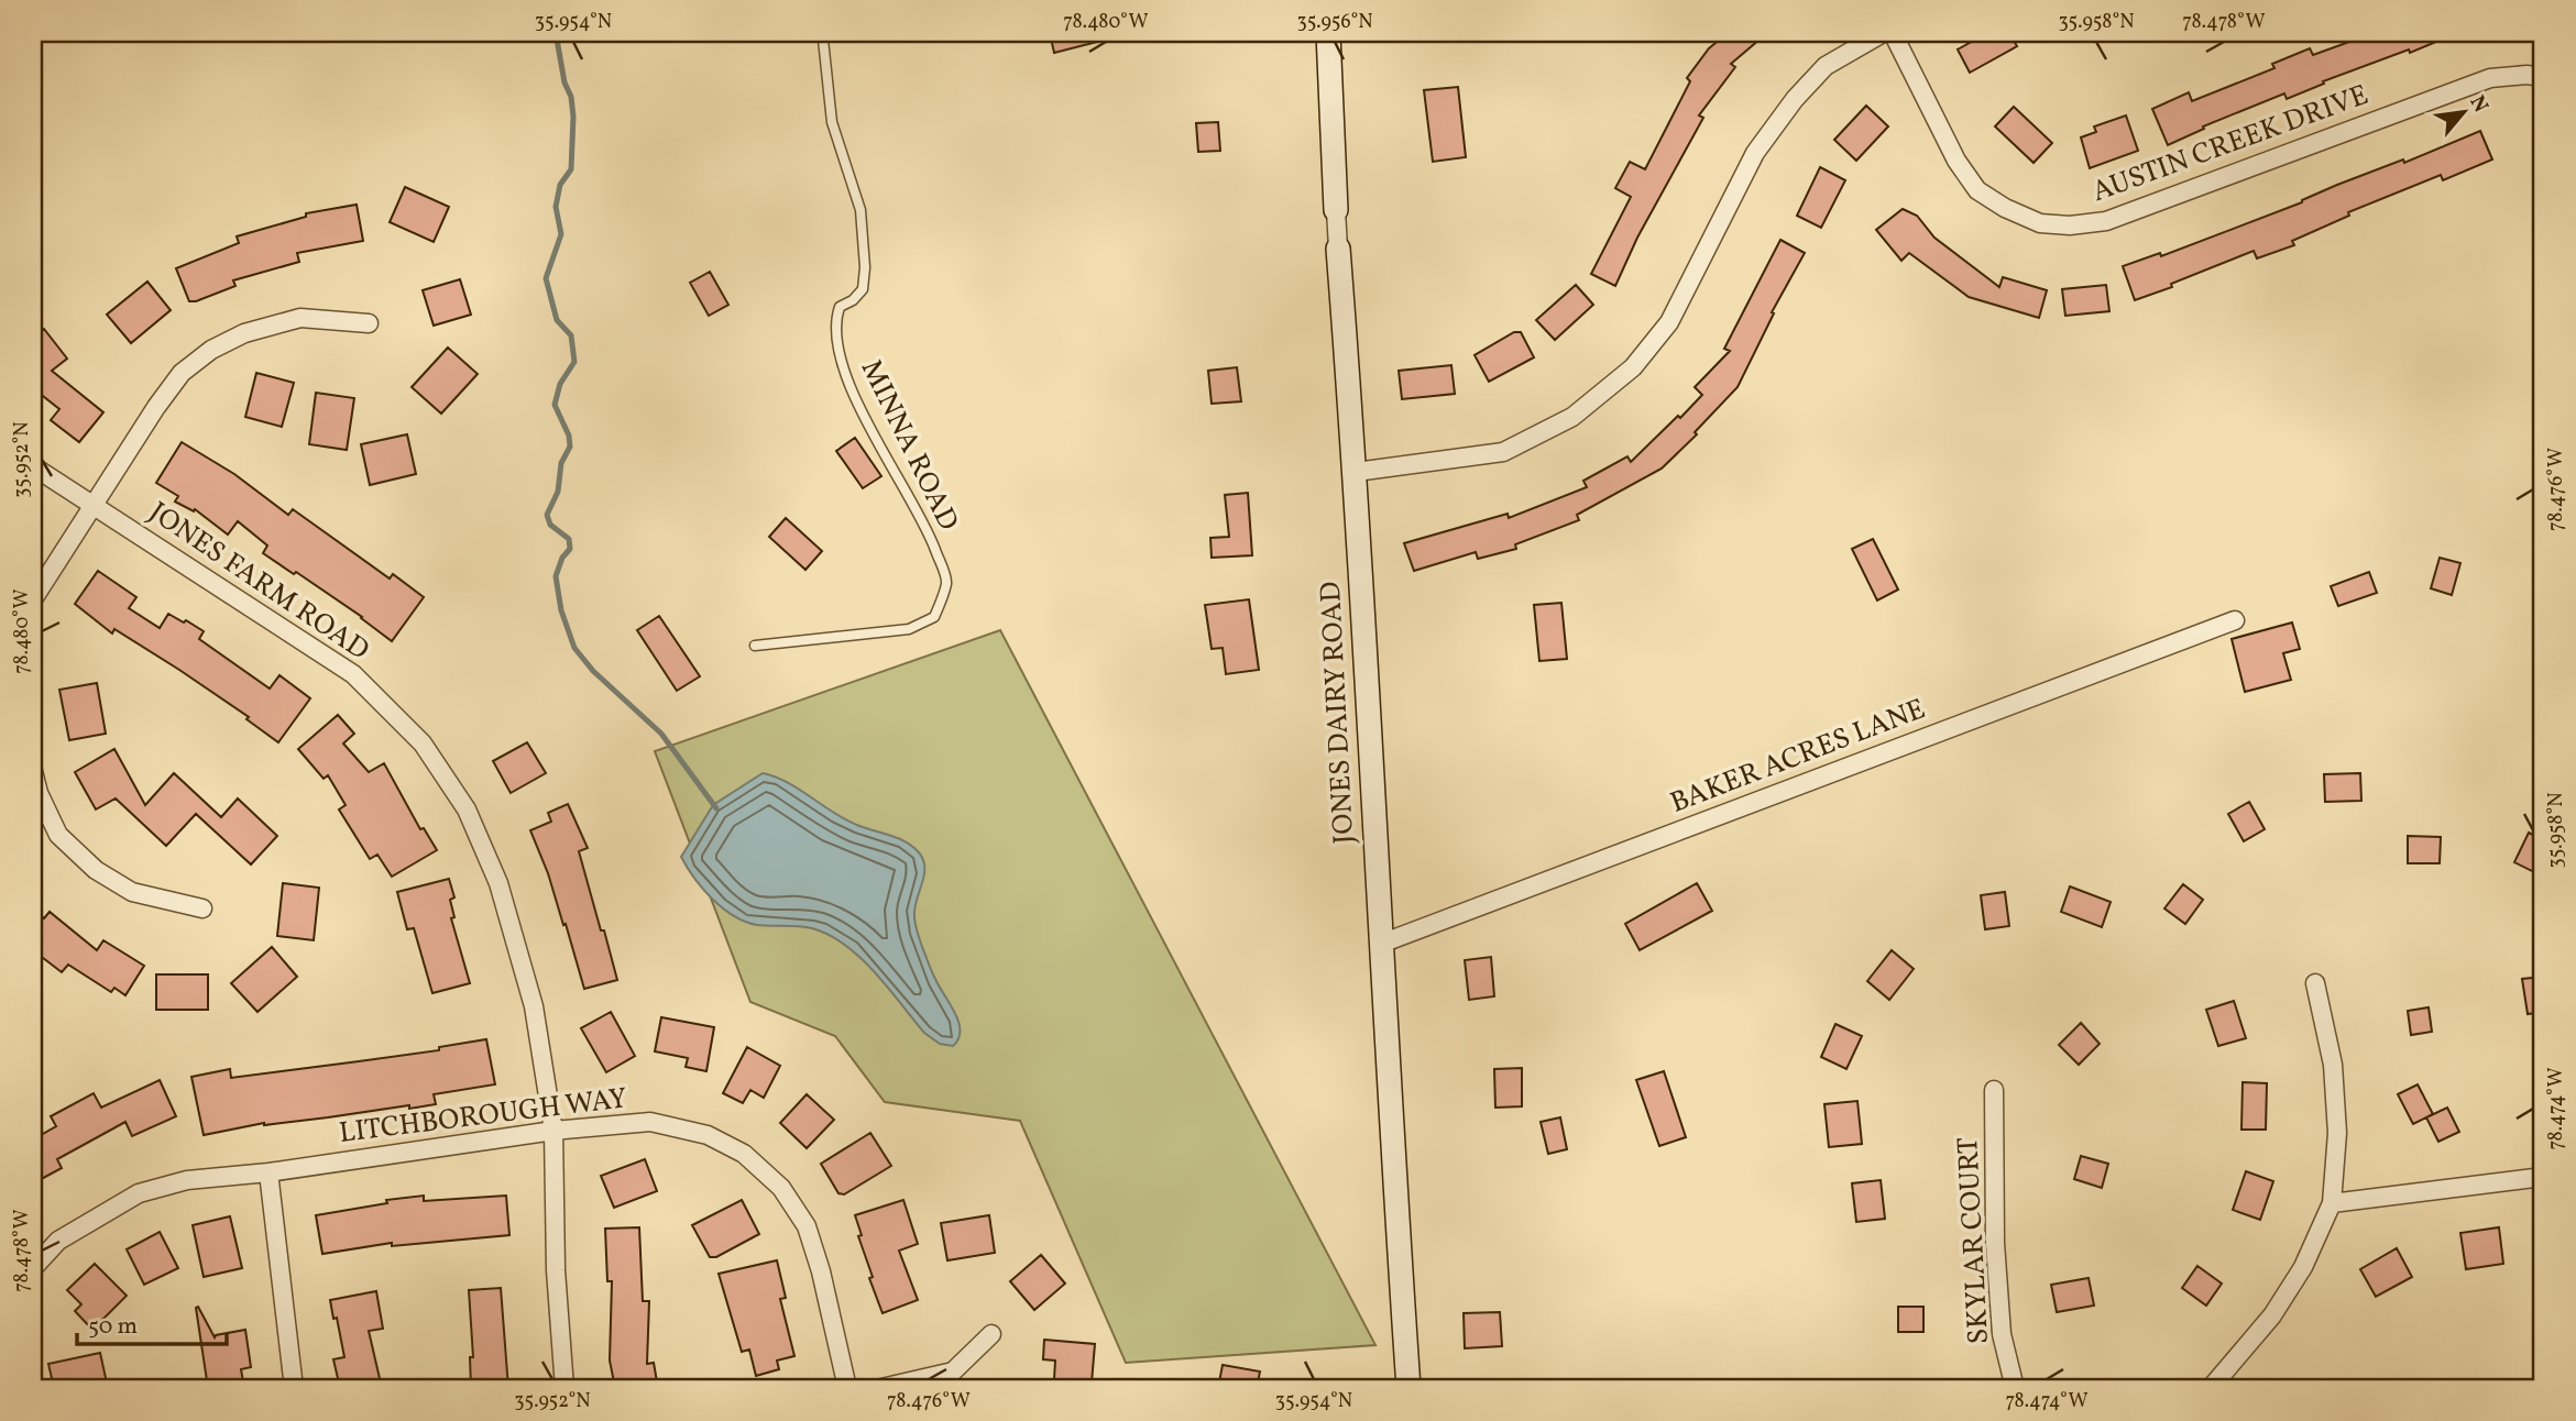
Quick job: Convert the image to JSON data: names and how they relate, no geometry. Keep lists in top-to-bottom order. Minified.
{"streets":{"street":["AUSTIN CREEK DRIVE","JONES FARM ROAD","JONES DAIRY ROAD","BAKER ACRES LANE","LITCHBOROUGH WAY","SKYLAR COURT"],"lane":["MINNA ROAD"]},"crossings":[["JONES FARM ROAD","LITCHBOROUGH WAY"],["JONES DAIRY ROAD","BAKER ACRES LANE"]],"scale_bar":"50 m","north":"top right","coordinates":["35.954°N","78.480°W","35.956°N","35.958°N","78.478°W","35.952°N","78.476°W","78.474°W"]}
